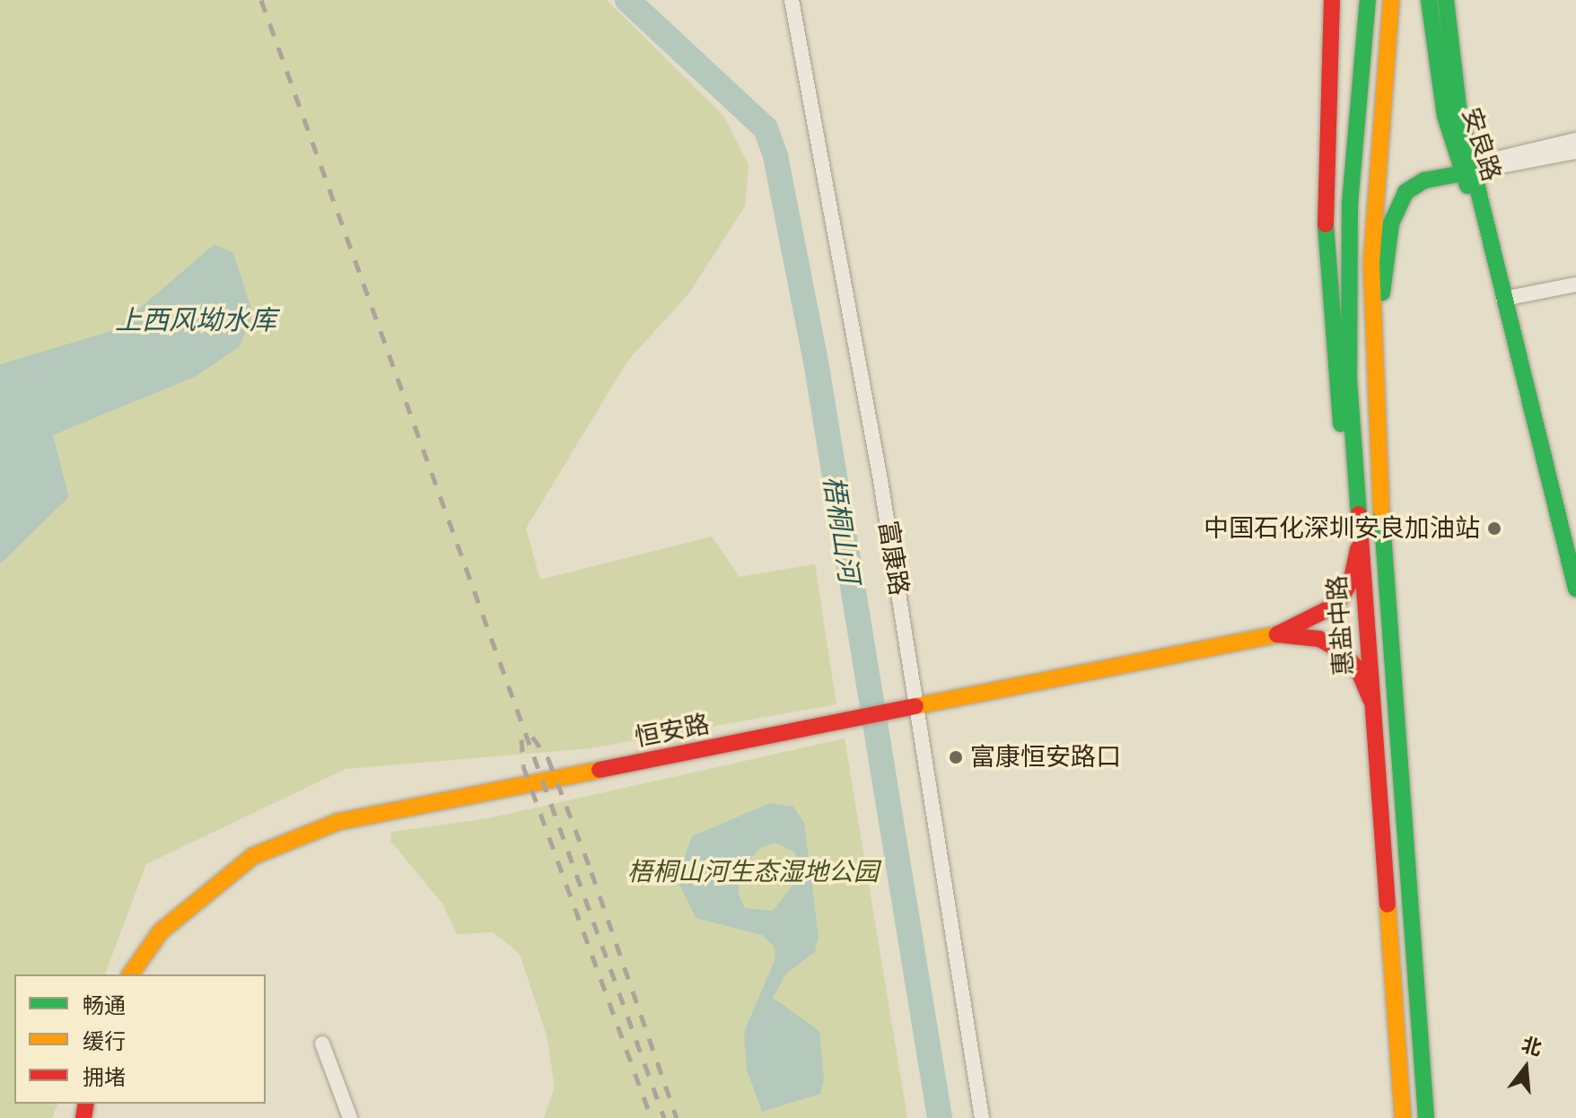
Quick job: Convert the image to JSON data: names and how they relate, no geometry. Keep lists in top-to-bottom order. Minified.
{"streets":{"main road":["安良路","惠盐中路","恒安路"],"street":["富康路"]},"crossings":[["富康路","恒安路"]],"water":["上西风坳水库","梧桐山河"],"parks":["梧桐山河生态湿地公园"],"places":["中国石化深圳安良加油站","富康恒安路口"],"legend":["畅通","缓行","拥堵"],"north":"top"}
